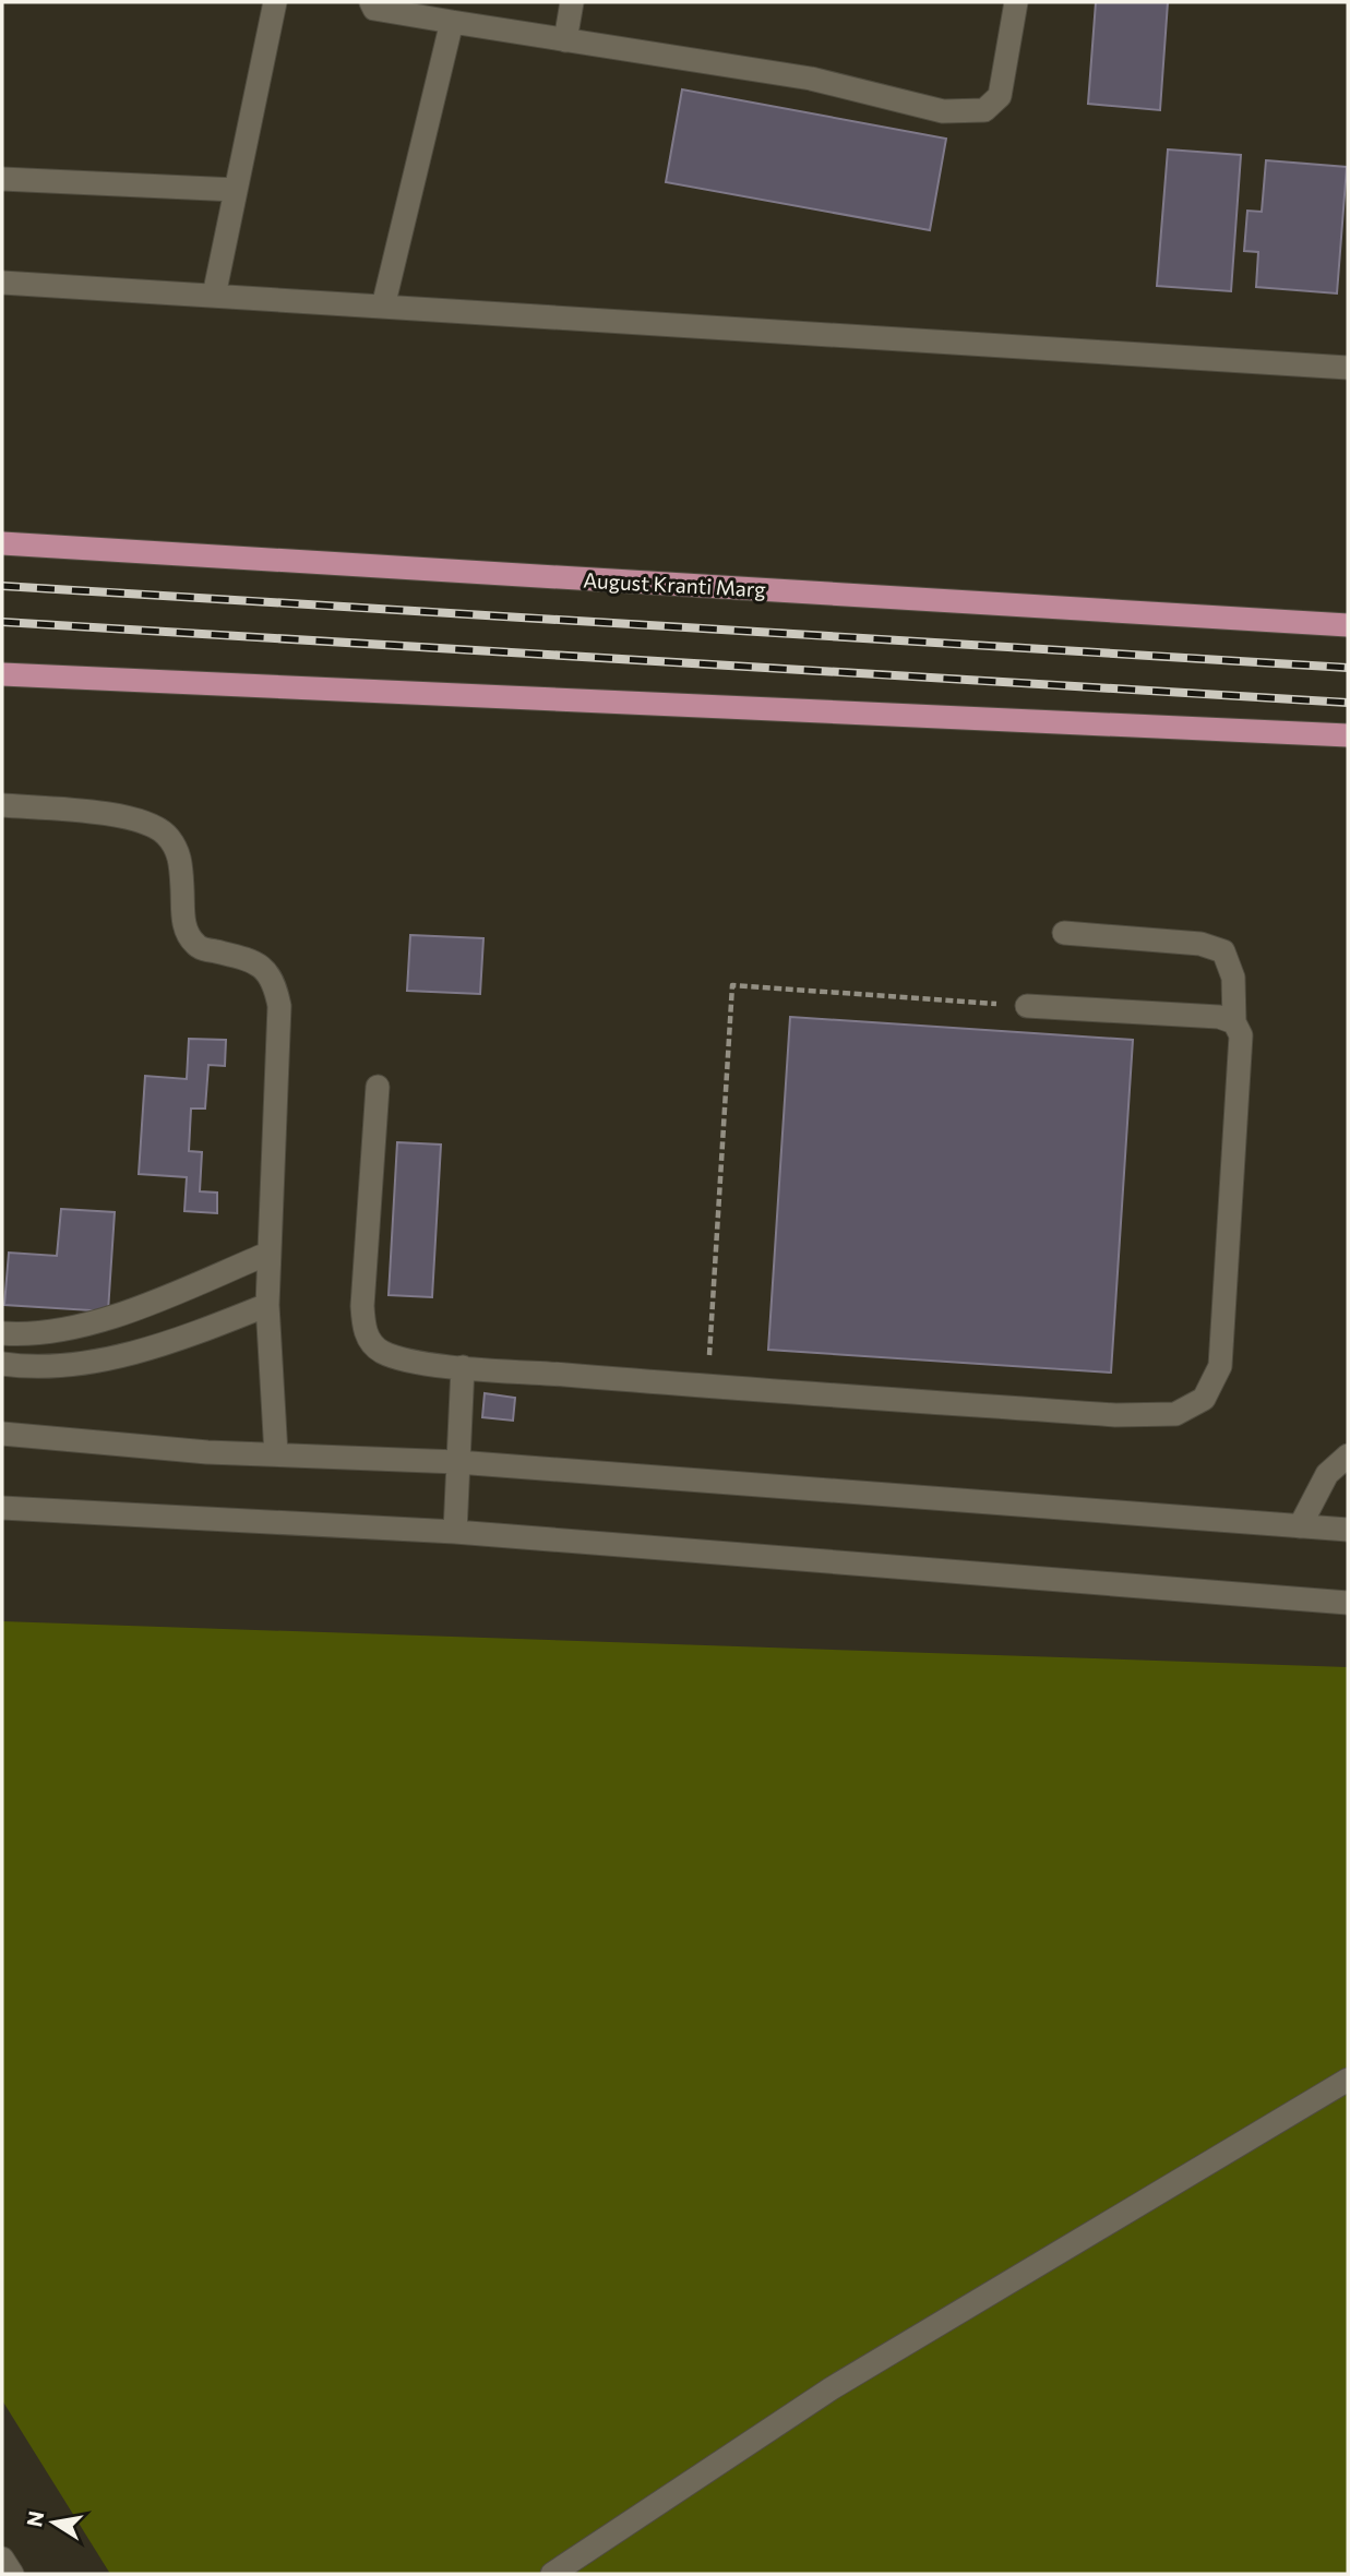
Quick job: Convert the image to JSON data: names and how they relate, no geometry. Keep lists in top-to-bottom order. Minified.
{"streets":{"main road":["August Kranti Marg"]},"north":"left"}
